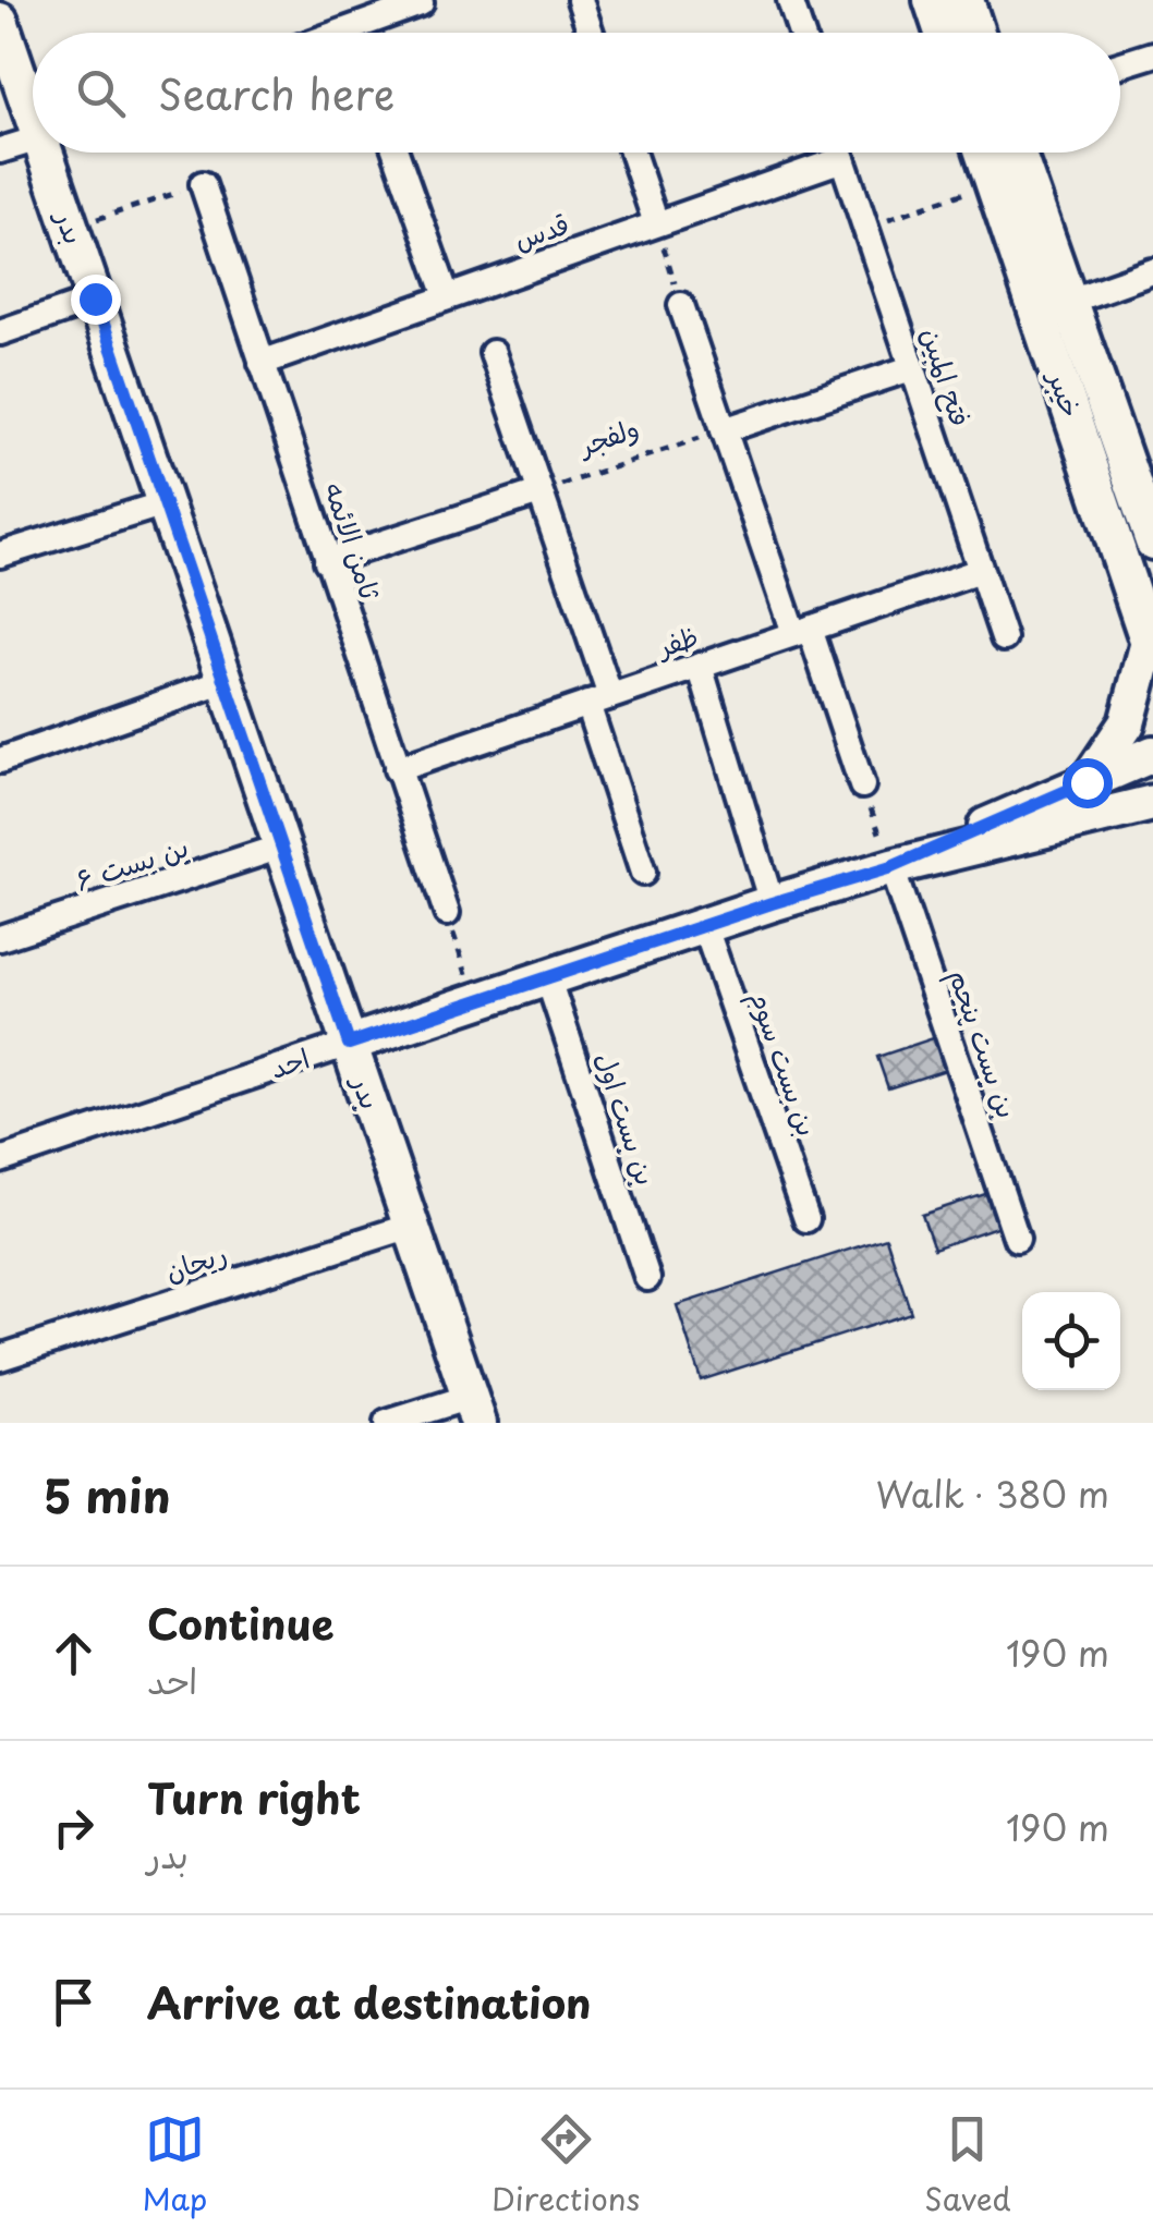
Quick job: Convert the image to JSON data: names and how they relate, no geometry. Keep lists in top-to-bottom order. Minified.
{"streets":{"street":["بدر","قدس","فتح المبین","خیبر","ثامن الائمه","ظفر","بن بست ۶","بن بست پنجم","احد","بن بست سوم","بن بست اول","ریحان"],"path":["ولفجر"]},"crossings":[["بدر","بن بست ۶"],["بدر","احد"],["بدر","ریحان"],["قدس","فتح المبین"],["قدس","ثامن الائمه"],["فتح المبین","ظفر"],["ثامن الائمه","ظفر"],["بن بست پنجم","احد"],["احد","بن بست سوم"],["احد","بن بست اول"]],"page":{"search":"Search here","heading":["5 min","Walk · 380 m"],"list":[["Continue","احد","190 m"],["Turn right","بدر","190 m"],"Arrive at destination"],"nav":["Map","Directions","Saved"]}}
